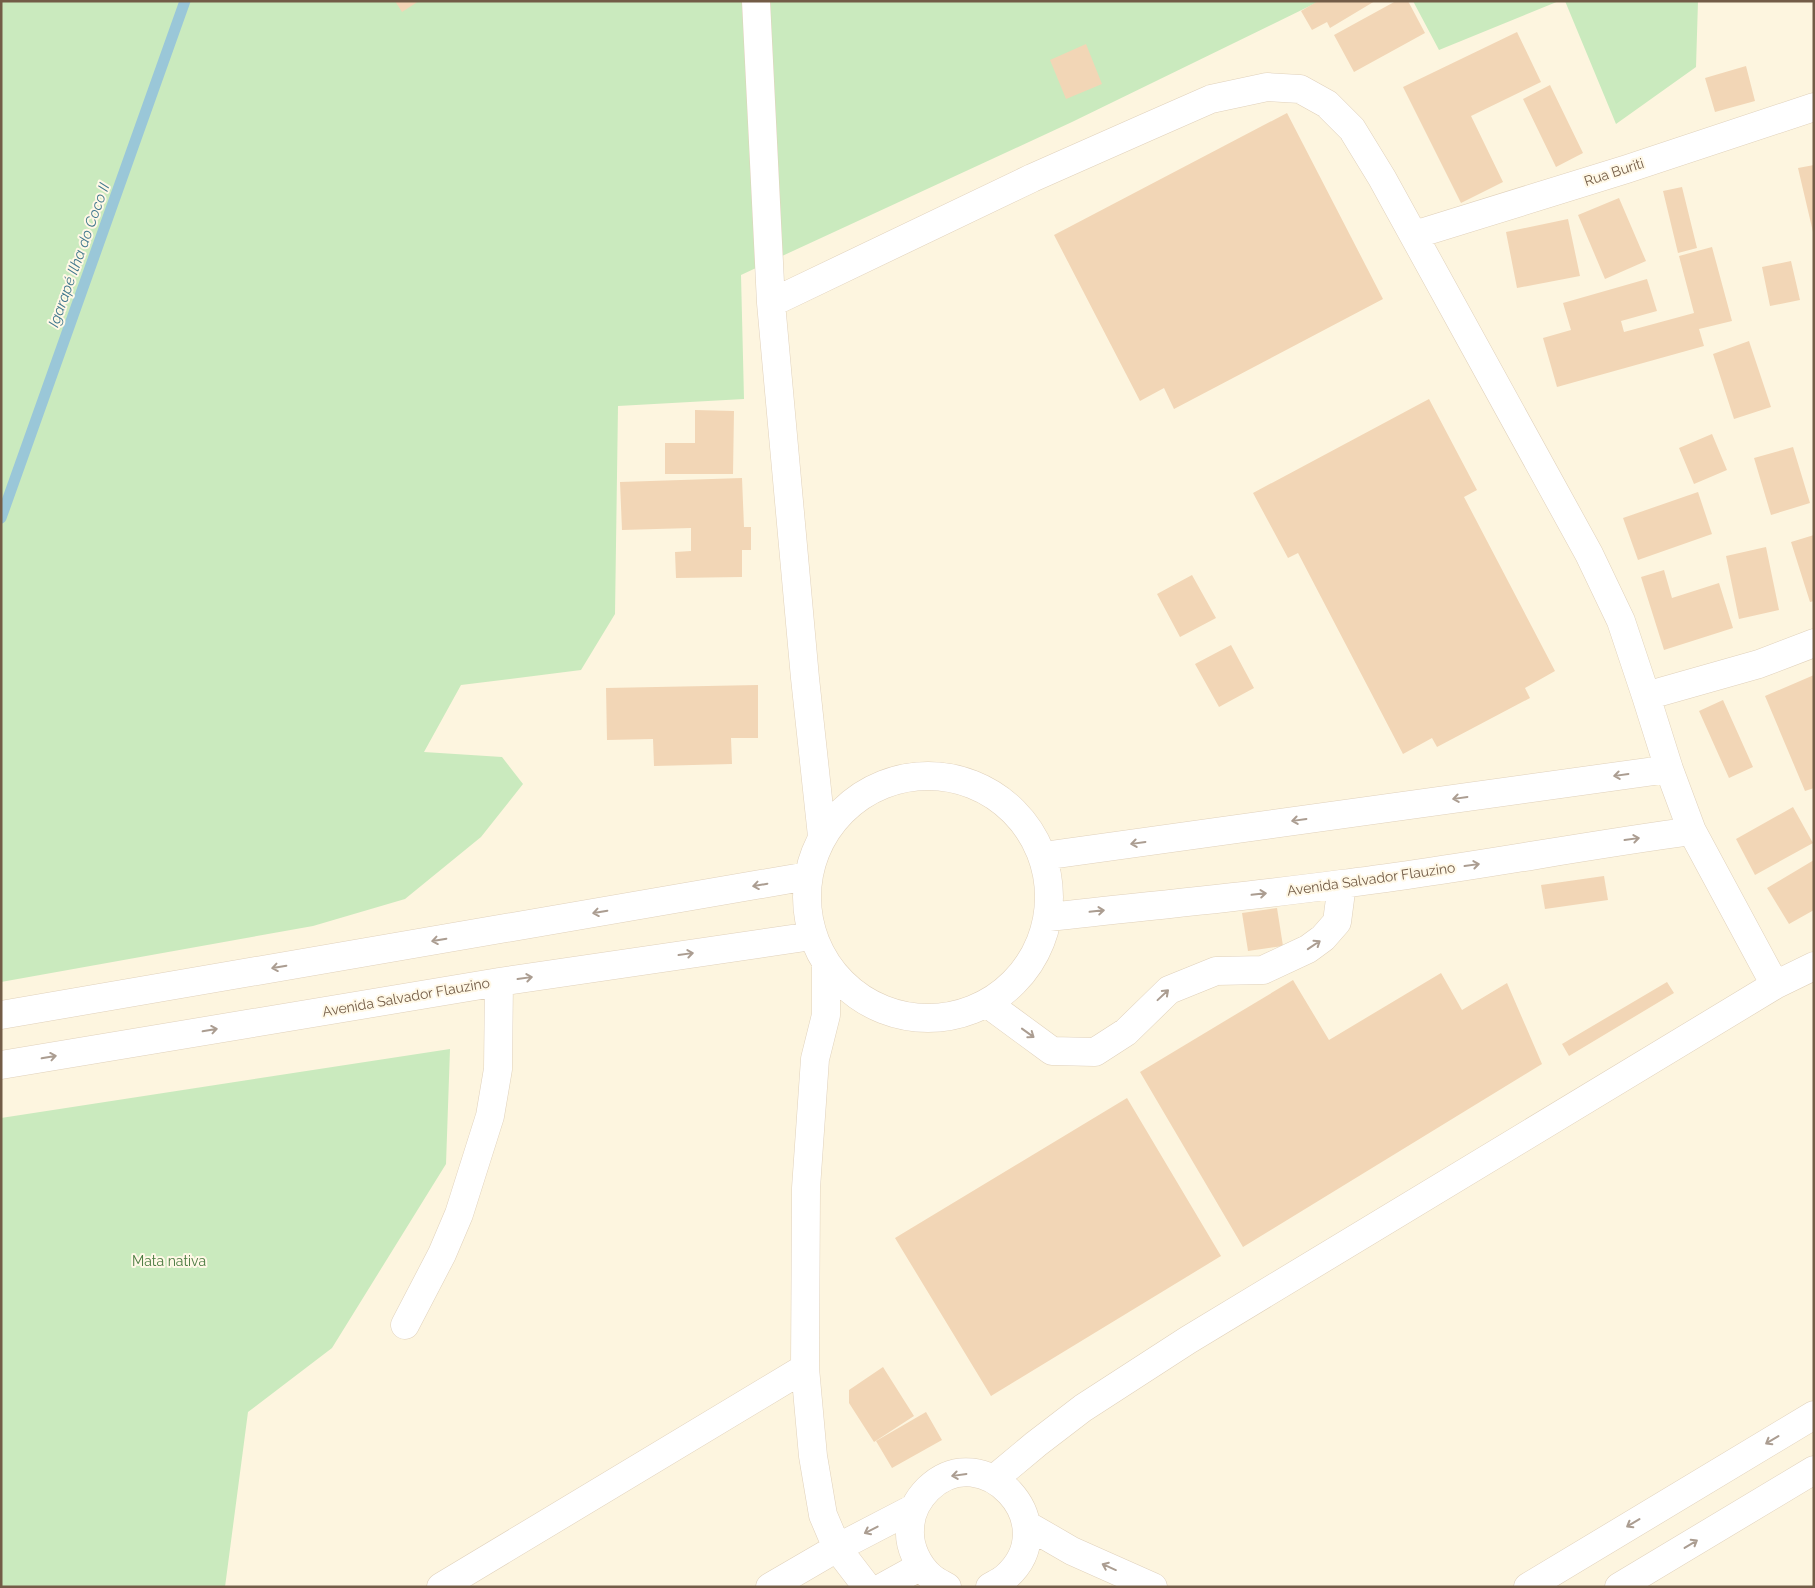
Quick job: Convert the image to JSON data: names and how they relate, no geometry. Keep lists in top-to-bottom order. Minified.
{"streets":{"street":["Rua Buriti","Avenida Salvador Flauzino"]},"water":["Igarapé Ilha do Coco II"],"parks":["Mata nativa"]}
